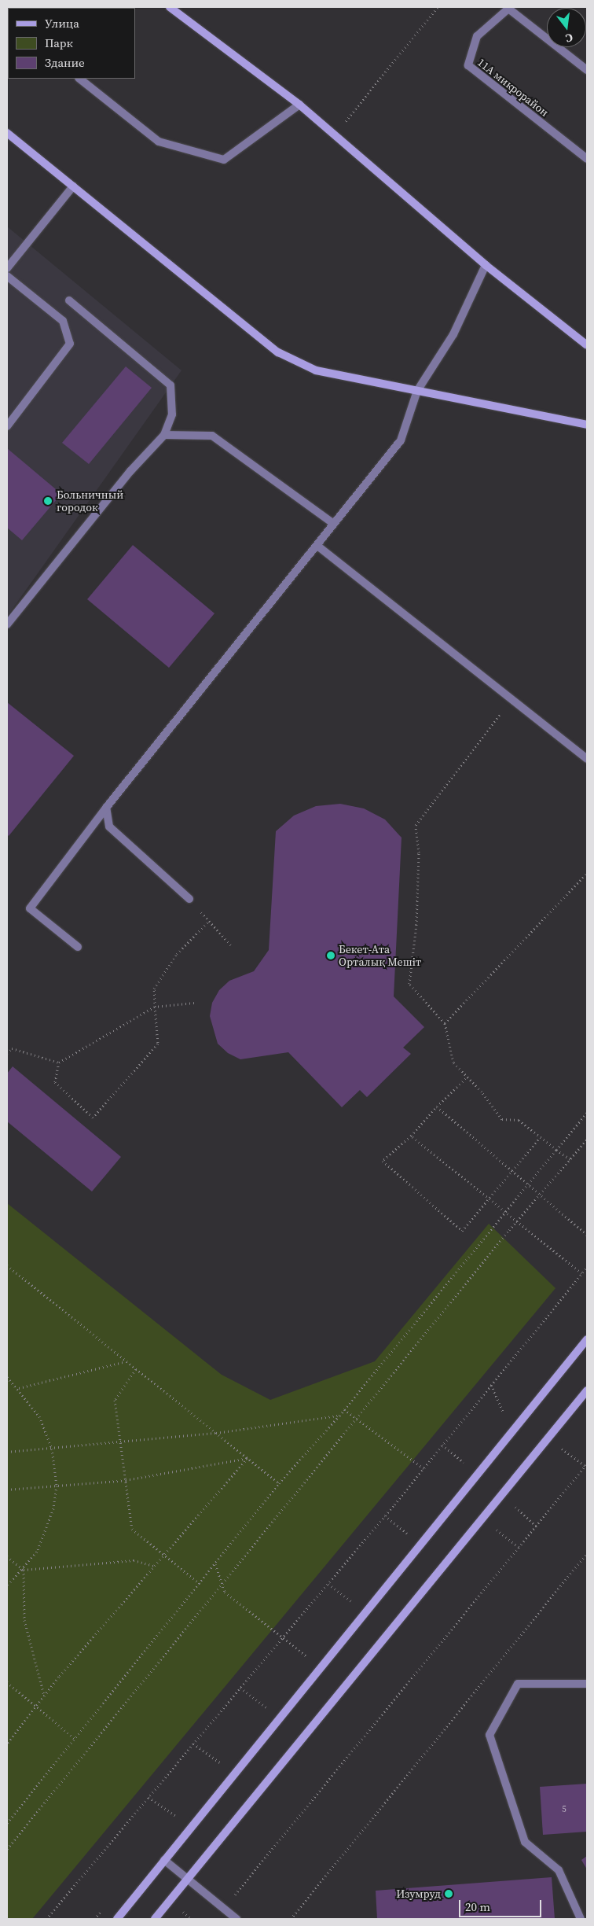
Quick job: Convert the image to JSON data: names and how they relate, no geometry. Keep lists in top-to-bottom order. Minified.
{"streets":{"lane":["11А микрорайон"]},"places":["Больничный городок","Бекет-Ата Орталық Мешіт","Изумруд"],"house_numbers":["5"],"legend":["Улица","Парк","Здание"],"scale_bar":"20 m","north":"bottom"}
